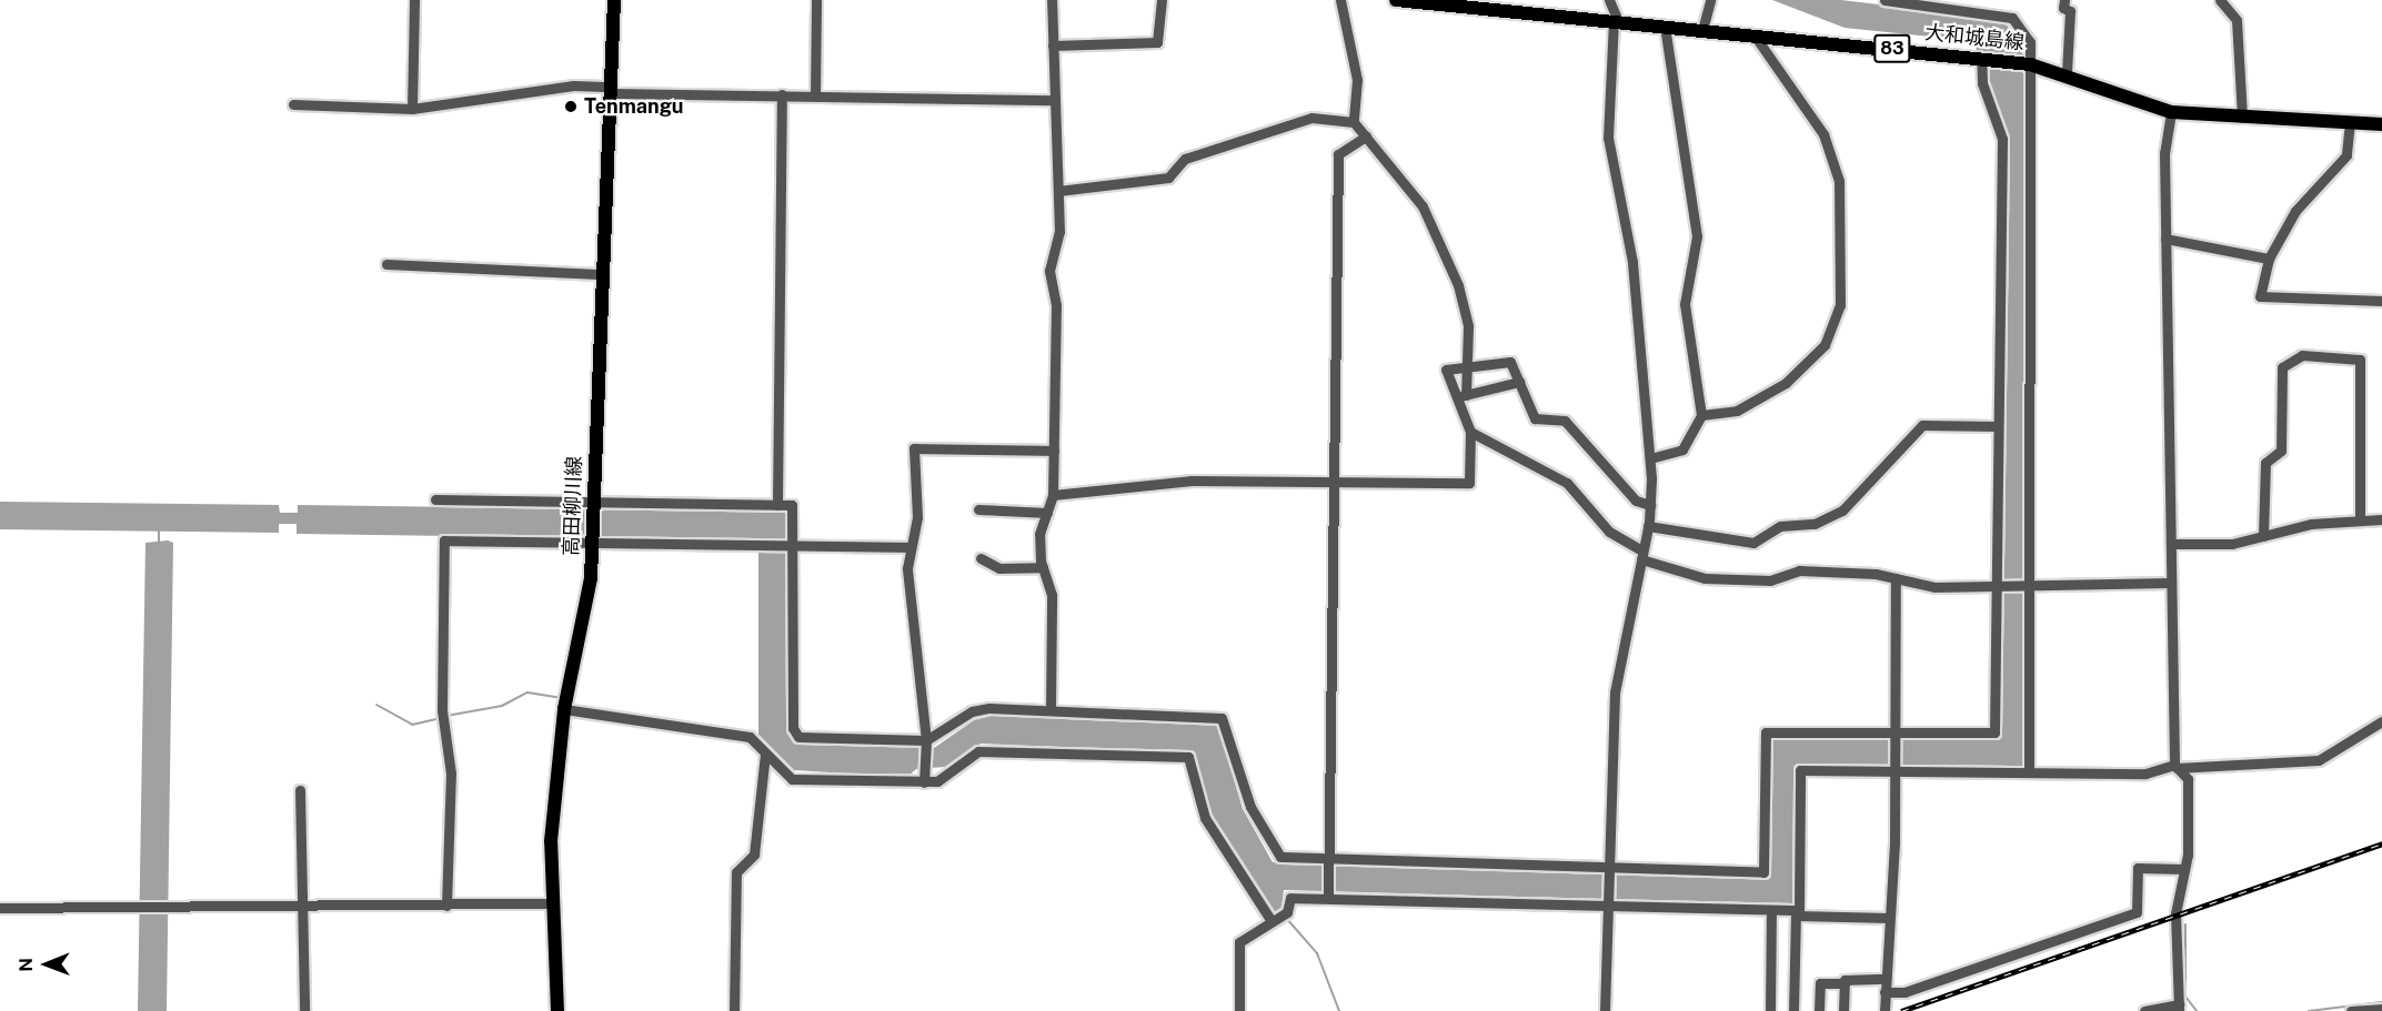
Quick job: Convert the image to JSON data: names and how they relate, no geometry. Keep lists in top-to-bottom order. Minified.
{"streets":{"main road":["大和城島線","83","高田柳川線"]},"places":["Tenmangu"],"north":"left"}
